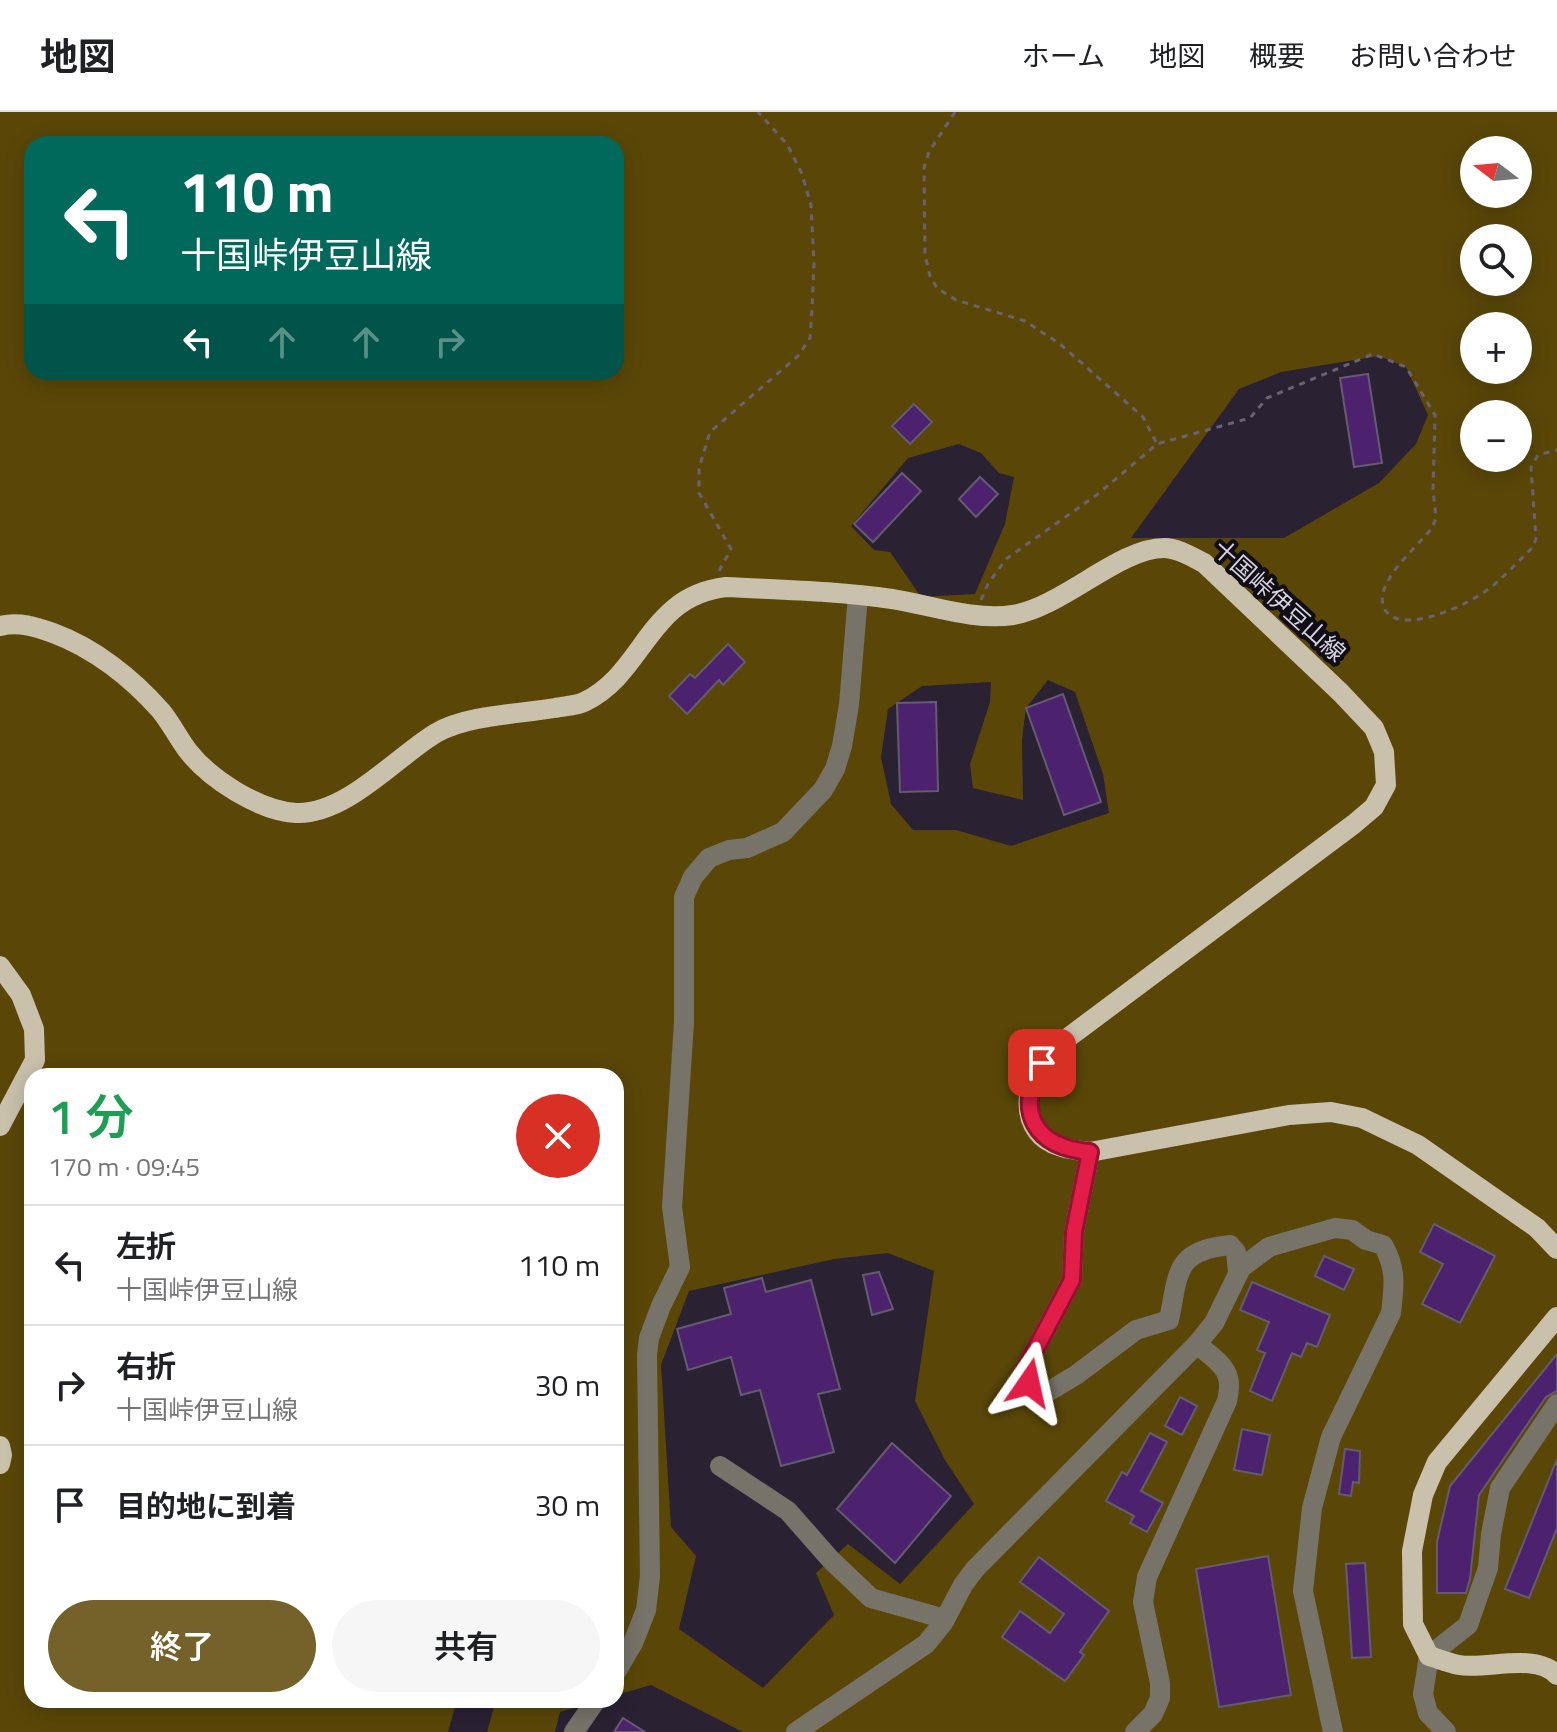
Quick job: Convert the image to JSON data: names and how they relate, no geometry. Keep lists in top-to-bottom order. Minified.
{"streets":{"main road":["十国峠伊豆山線"]},"north":"left","page":{"header":"地図","nav":["ホーム","地図","概要","お問い合わせ"],"map_buttons":["+","−"],"turn":["110 m","十国峠伊豆山線"],"heading":["1 分","170 m · 09:45"],"list":[{"name":"左折","note":"十国峠伊豆山線","value":"110 m"},{"name":"右折","note":"十国峠伊豆山線","value":"30 m"},{"name":"目的地に到着","value":"30 m"}],"buttons":["終了","共有"]}}
